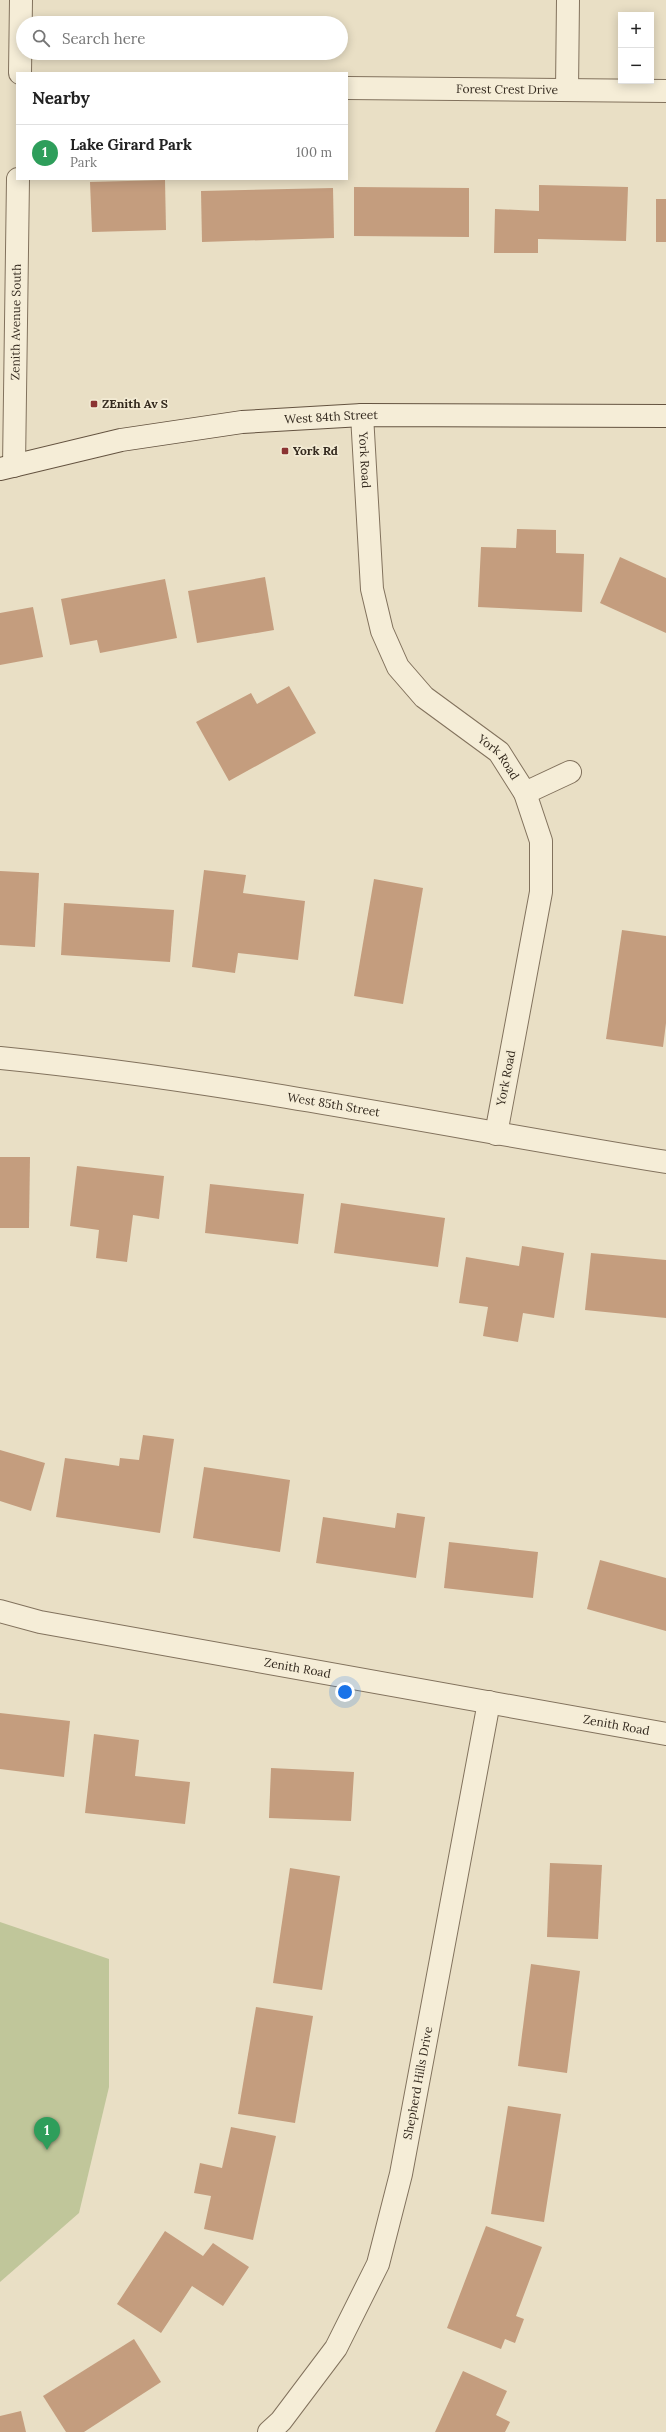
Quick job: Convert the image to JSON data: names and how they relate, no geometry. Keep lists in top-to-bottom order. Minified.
{"streets":{"street":["Forest Crest Drive","Zenith Avenue South","West 84th Street","York Road","West 85th Street","Zenith Road","Shepherd Hills Drive"]},"crossings":[["Zenith Avenue South","West 84th Street"],["West 84th Street","York Road"],["York Road","West 85th Street"],["Zenith Road","Shepherd Hills Drive"]],"places":{"transit":["ZEnith Av S","York Rd"]},"page":{"map_buttons":["+","−"],"search":"Search here","heading":"Nearby","list":[{"mark":"1","name":"Lake Girard Park","note":"Park","value":"100 m"}],"pins":"1"}}
